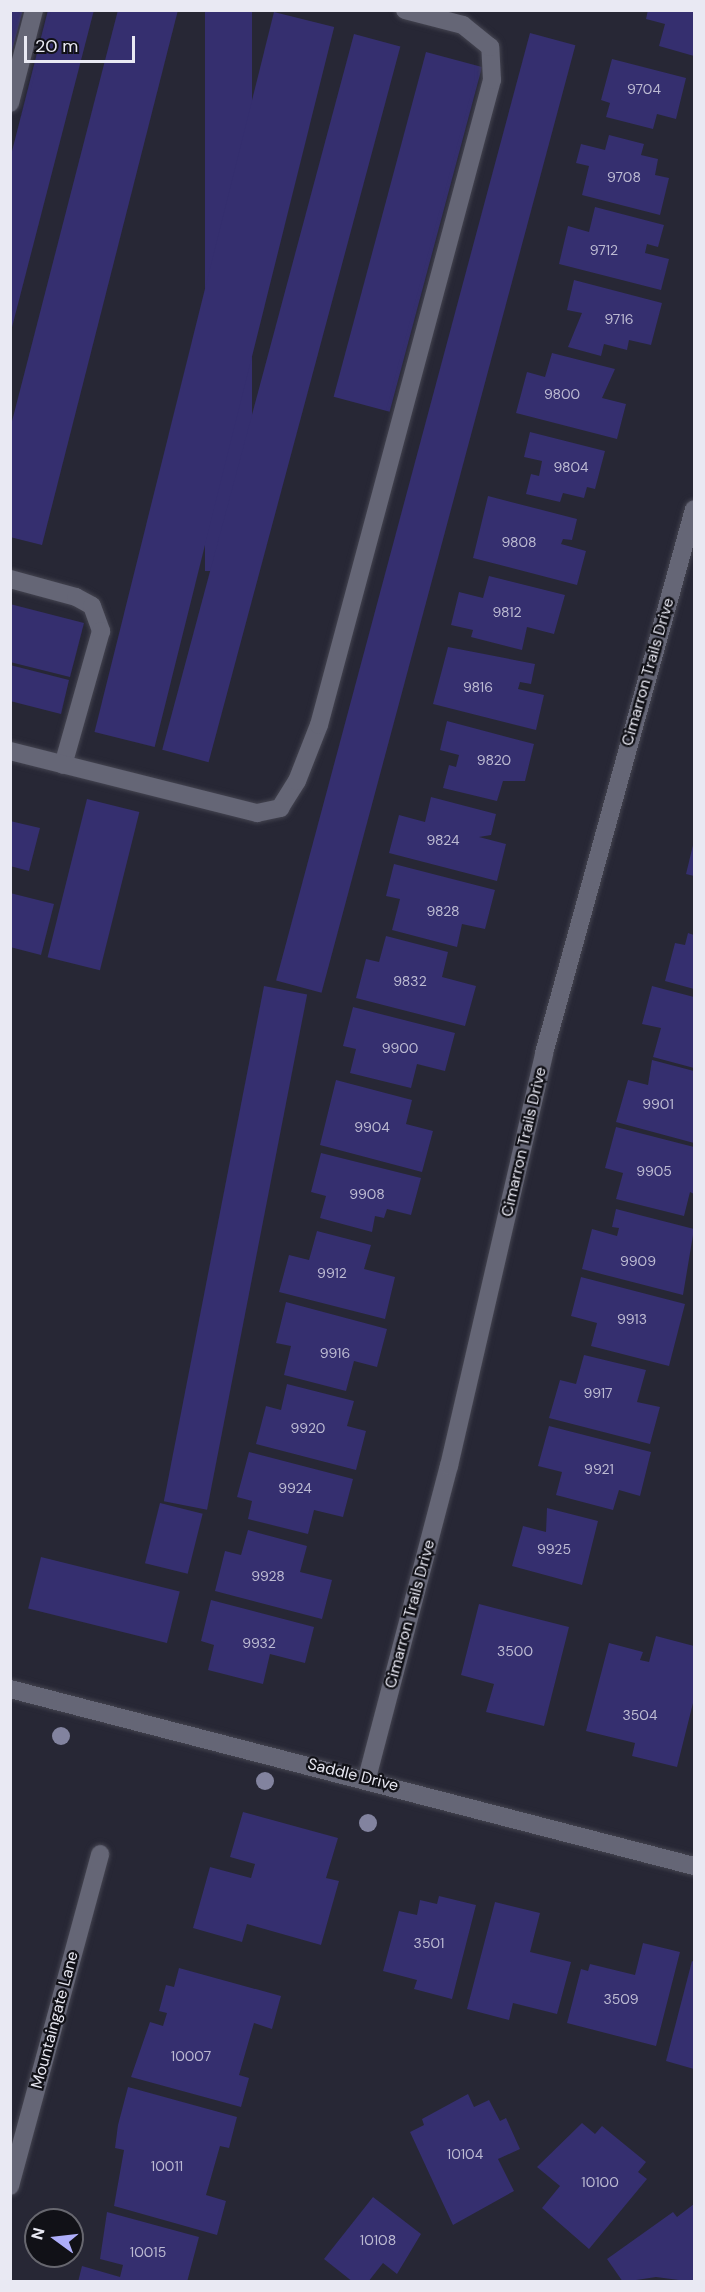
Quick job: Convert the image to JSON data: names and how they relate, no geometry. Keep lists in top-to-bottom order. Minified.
{"streets":{"street":["Cimarron Trails Drive","Saddle Drive","Mountaingate Lane"]},"crossings":[["Cimarron Trails Drive","Saddle Drive"]],"house_numbers":["9704","9708","9712","9716","9800","9804","9808","9812","9816","9820","9824","9828","9832","9900","9901","9904","9905","9908","9909","9912","9913","9916","9917","9920","9921","9924","9925","9928","9932","3500","3504","3501","3509","10007","10104","10011","10100","10108","10015"],"scale_bar":"20 m","north":"left"}
